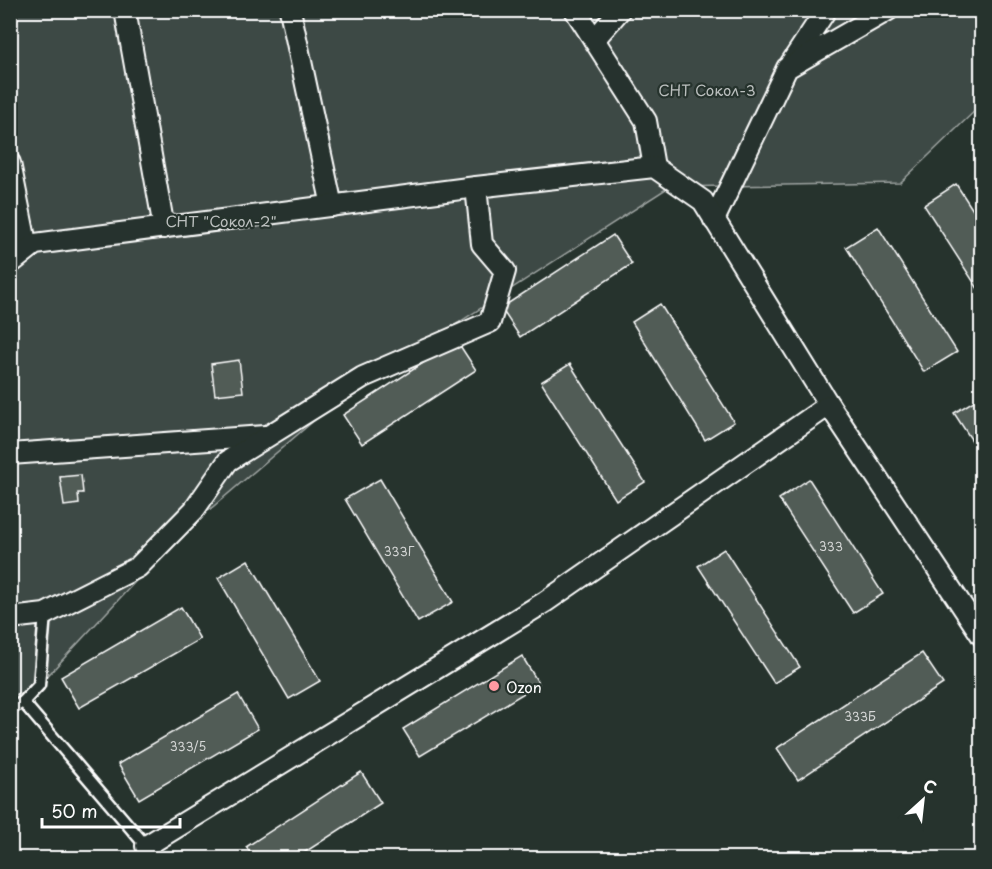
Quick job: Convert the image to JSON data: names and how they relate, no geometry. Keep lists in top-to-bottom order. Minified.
{"parks":["СНТ Сокол-3","СНТ \"Сокол-2\""],"places":["Ozon"],"house_numbers":["333","333Г","333Б","333/5"],"scale_bar":"50 m","north":"top right"}
